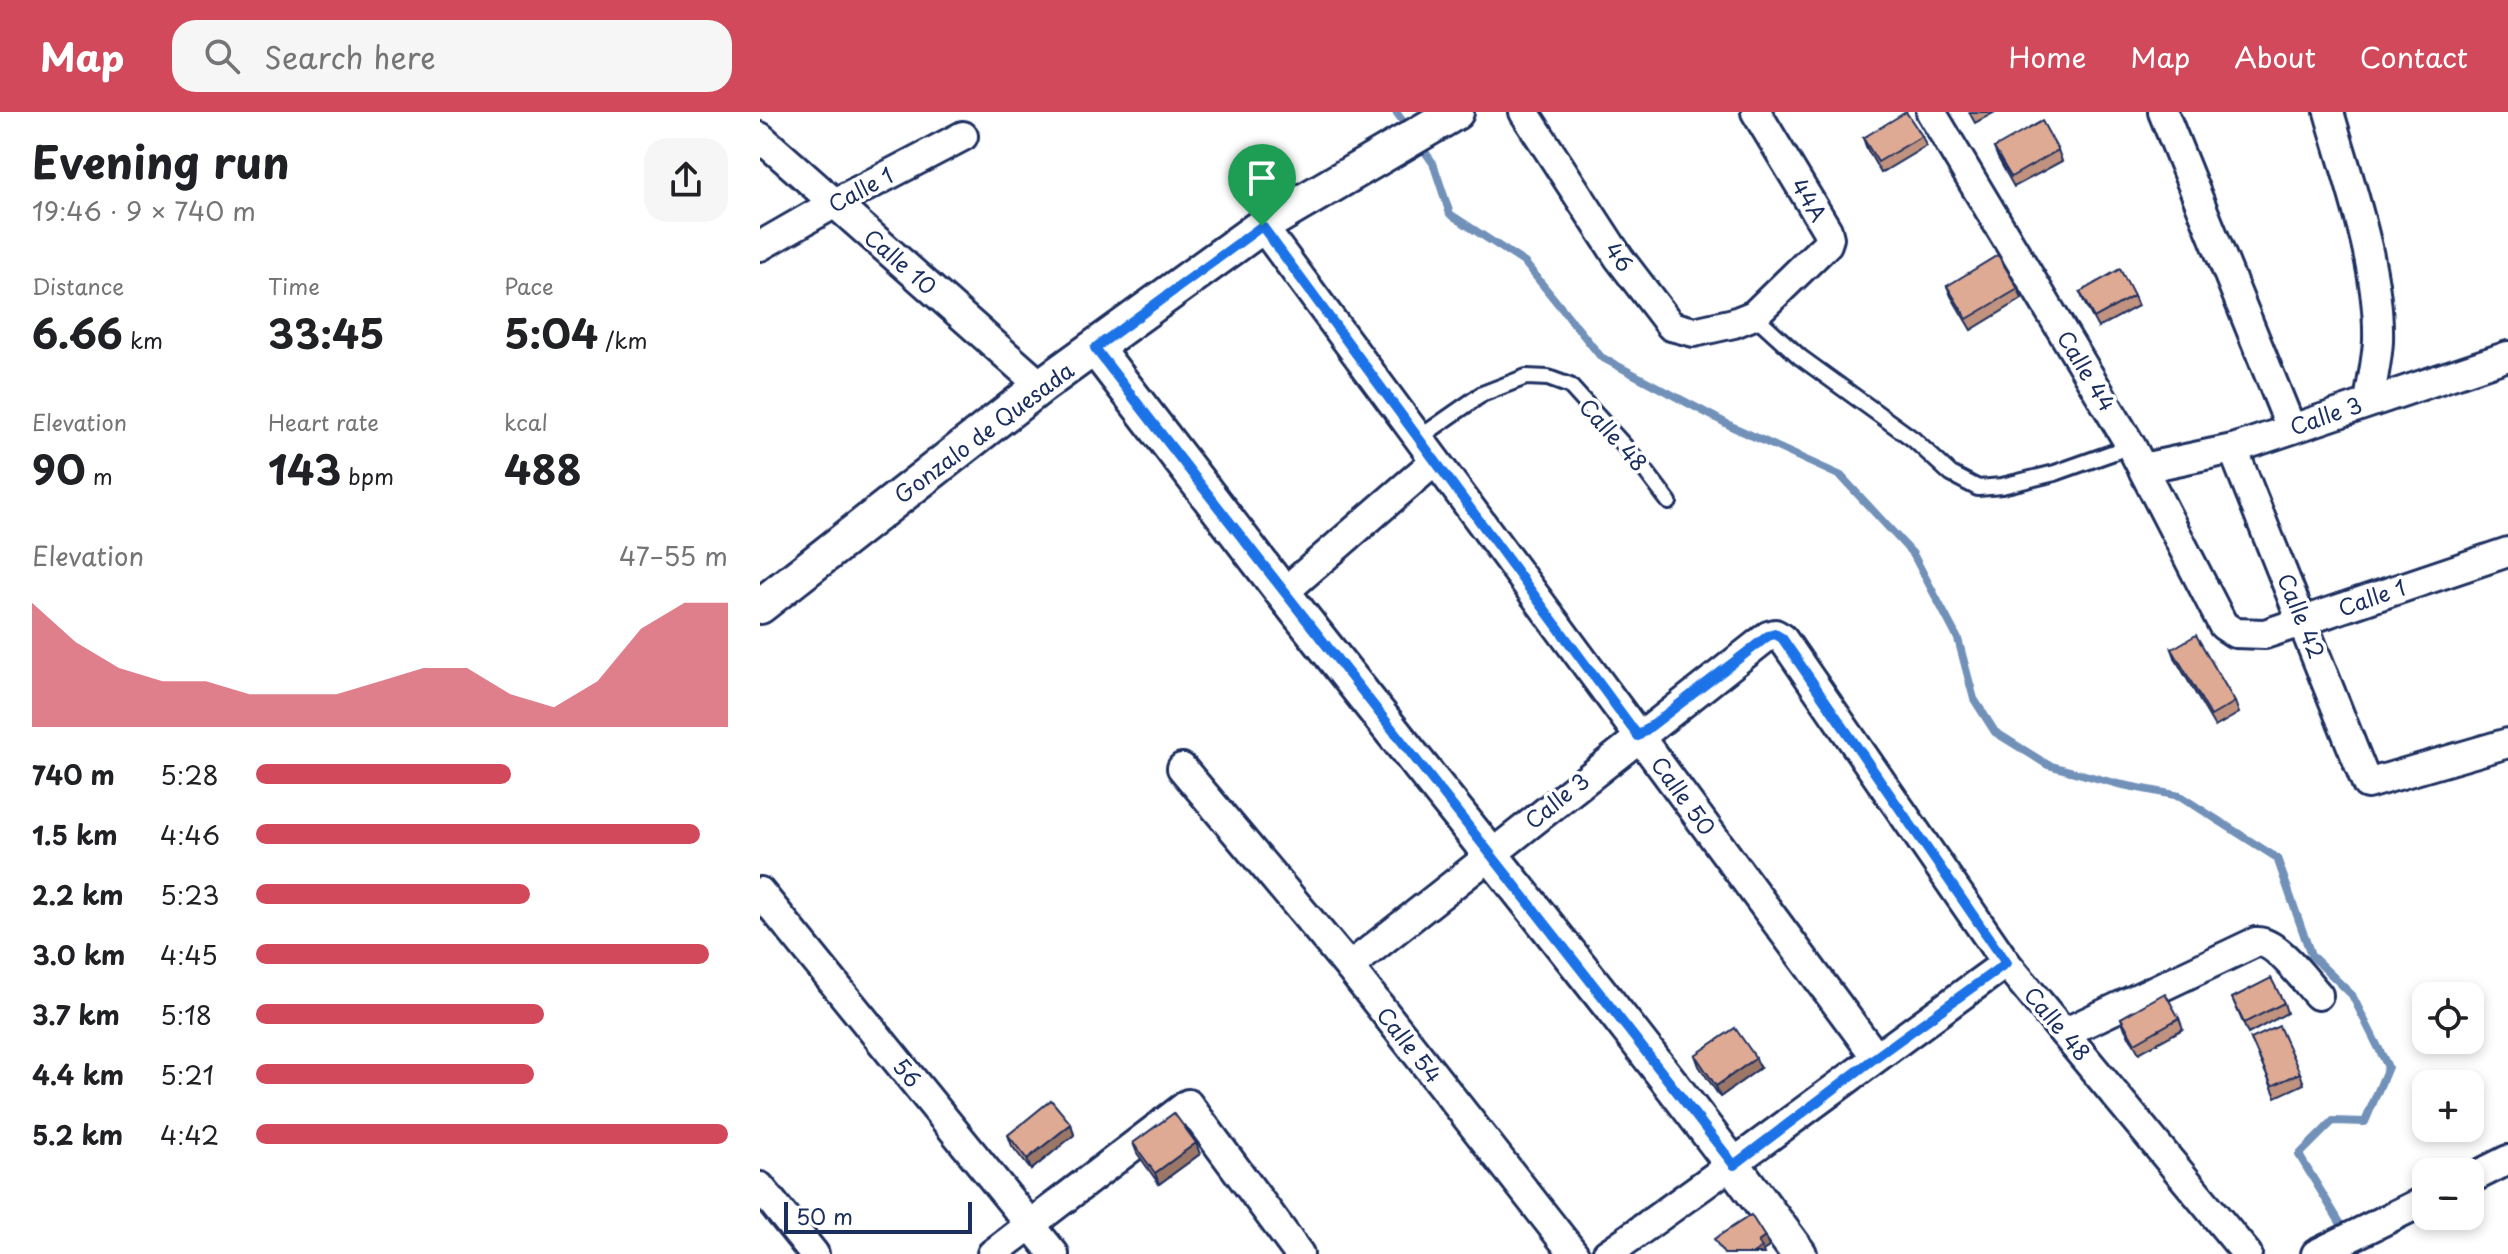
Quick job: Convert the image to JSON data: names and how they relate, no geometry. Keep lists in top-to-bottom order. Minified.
{"streets":{"street":["Calle 1","44A","46","Calle 10","Calle 44","Calle 3","Gonzalo de Quesada","Calle 48","Calle 42","Calle 50","Calle 54","56"]},"crossings":[["Calle 1","Calle 10"],["Calle 1","Calle 44"],["Calle 1","Calle 42"],["44A","46"],["Calle 10","Gonzalo de Quesada"],["Calle 44","Calle 3"],["Calle 3","Calle 48"],["Calle 3","Calle 42"],["Calle 3","Calle 50"],["Calle 3","Calle 54"],["Gonzalo de Quesada","Calle 50"],["Calle 48","Calle 50"]],"scale_bar":"50 m","page":{"header":"Map","search":"Search here","nav":["Home","Map","About","Contact"],"heading":["Evening run","19:46 · 9 × 740 m"],"stats":[["Distance","6.66 km"],["Time","33:45"],["Pace","5:04 /km"],["Elevation","90 m"],["Heart rate","143 bpm"],["kcal","488"]],"chart":["Elevation","47–55 m"],"list":[{"name":"740 m","note":"5:28"},{"name":"1.5 km","note":"4:46"},{"name":"2.2 km","note":"5:23"},{"name":"3.0 km","note":"4:45"},{"name":"3.7 km","note":"5:18"},{"name":"4.4 km","note":"5:21"},{"name":"5.2 km","note":"4:42"}],"map_buttons":["+","−"],"scale":"50 m"}}
